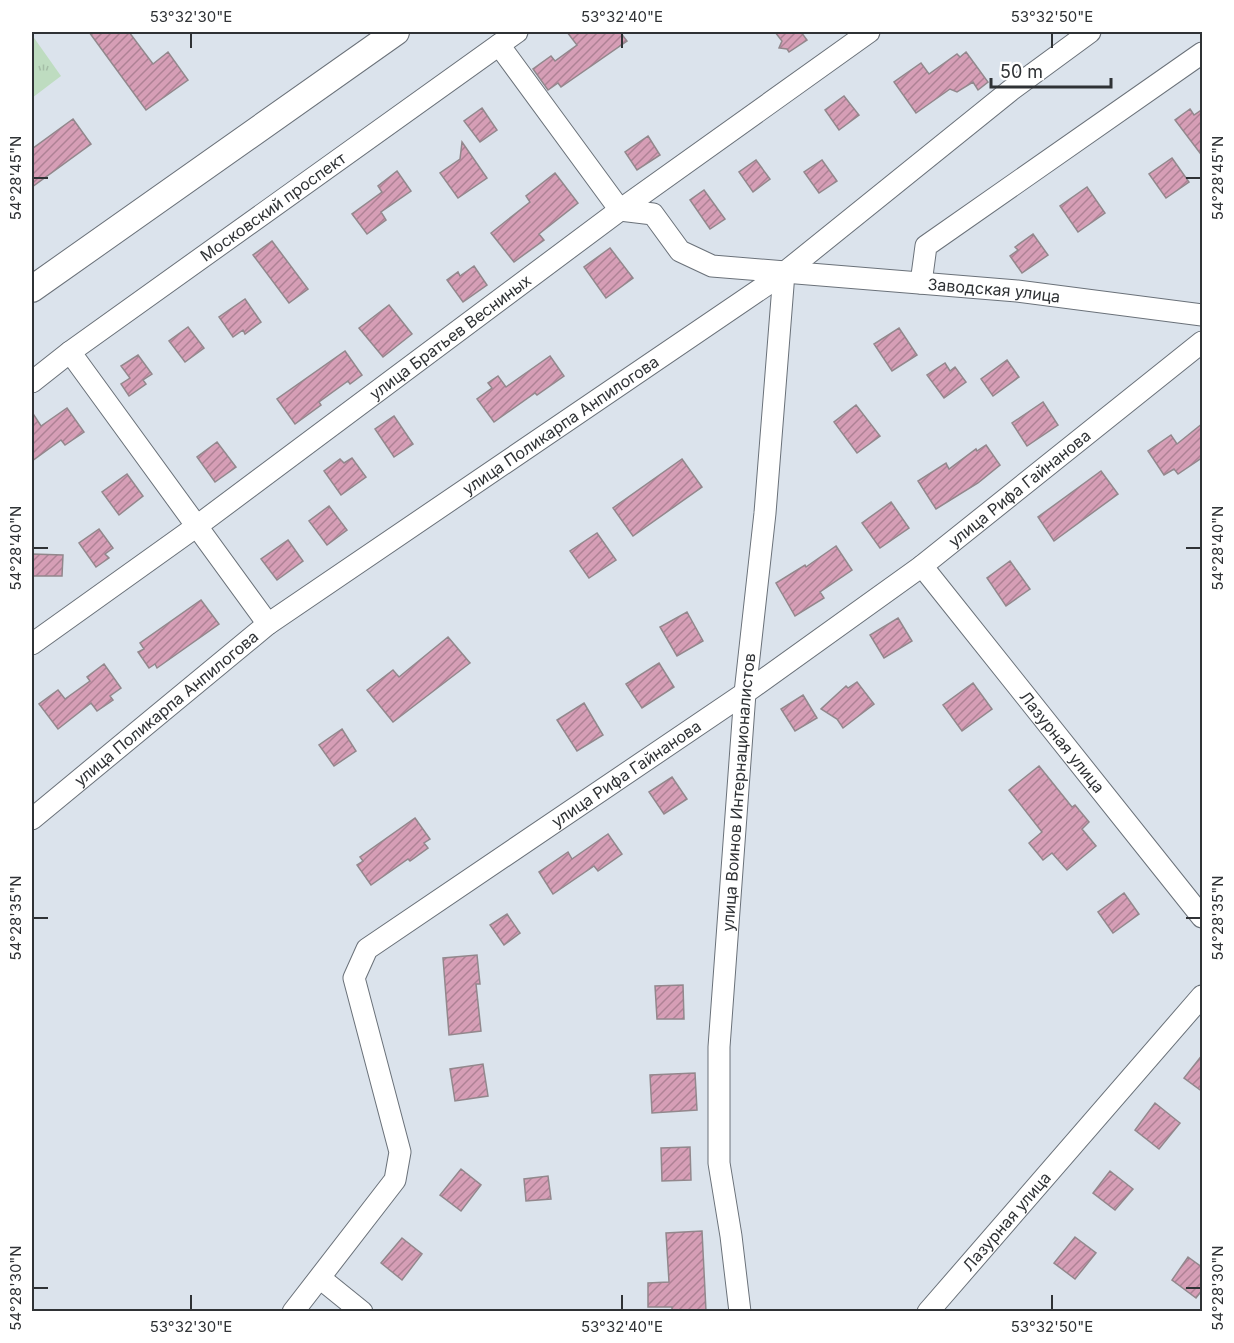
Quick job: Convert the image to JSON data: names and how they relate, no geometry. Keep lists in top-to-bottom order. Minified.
{"streets":{"street":["Московский проспект","Заводская улица","улица Братьев Весниных","улица Поликарпа Анпилогова","улица Рифа Гайнанова","Лазурная улица","улица Воинов Интернационалистов"]},"crossings":[["Заводская улица","улица Братьев Весниных"],["Заводская улица","улица Поликарпа Анпилогова"],["Заводская улица","улица Воинов Интернационалистов"],["улица Поликарпа Анпилогова","улица Воинов Интернационалистов"],["улица Рифа Гайнанова","Лазурная улица"],["улица Рифа Гайнанова","улица Воинов Интернационалистов"]],"scale_bar":"50 m","coordinates":["53°32'30\"E","53°32'40\"E","53°32'50\"E","54°28'45\"N","54°28'40\"N","54°28'35\"N","54°28'30\"N"]}
